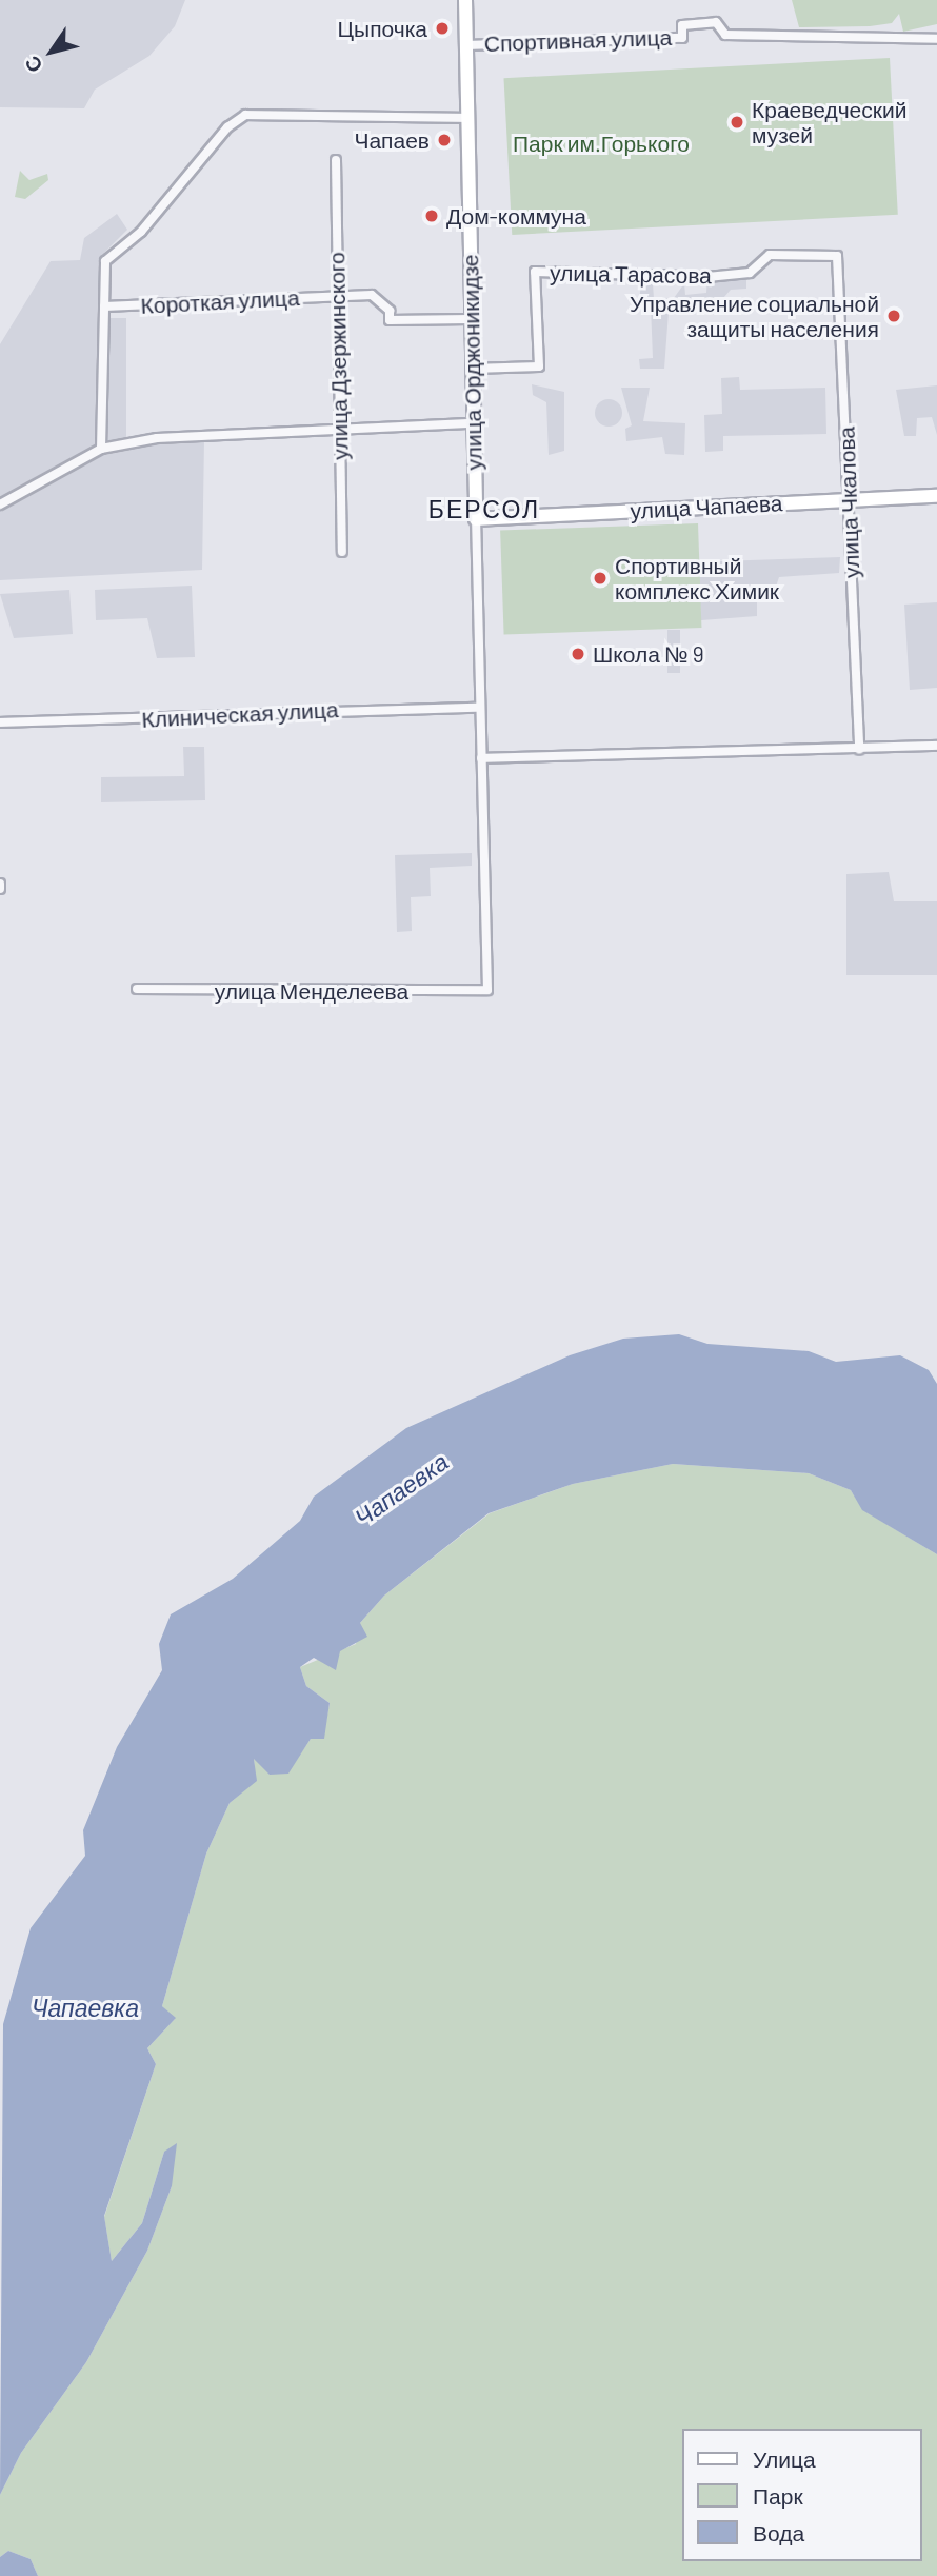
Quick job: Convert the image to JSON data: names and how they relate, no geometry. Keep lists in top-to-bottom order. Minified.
{"streets":{"street":["Спортивная улица","улица Тарасова","Короткая улица","улица Дзержинского","улица Орджоникидзе","улица Чкалова","улица Чапаева","Клиническая улица","улица Менделеева"]},"crossings":[["Спортивная улица","улица Орджоникидзе"],["улица Тарасова","улица Орджоникидзе"],["улица Тарасова","улица Чкалова"],["Короткая улица","улица Дзержинского"],["Короткая улица","улица Орджоникидзе"],["улица Орджоникидзе","улица Чапаева"],["улица Орджоникидзе","Клиническая улица"],["улица Орджоникидзе","улица Менделеева"],["улица Чкалова","улица Чапаева"]],"districts":["БЕРСОЛ"],"water":["Чапаевка"],"parks":["Парк им.Горького"],"places":["Цыпочка","Краеведческий музей","Чапаев","Дом-коммуна","Управление социальной защиты населения","Спортивный комплекс Химик","Школа № 9"],"legend":["Улица","Парк","Вода"],"north":"bottom left"}
